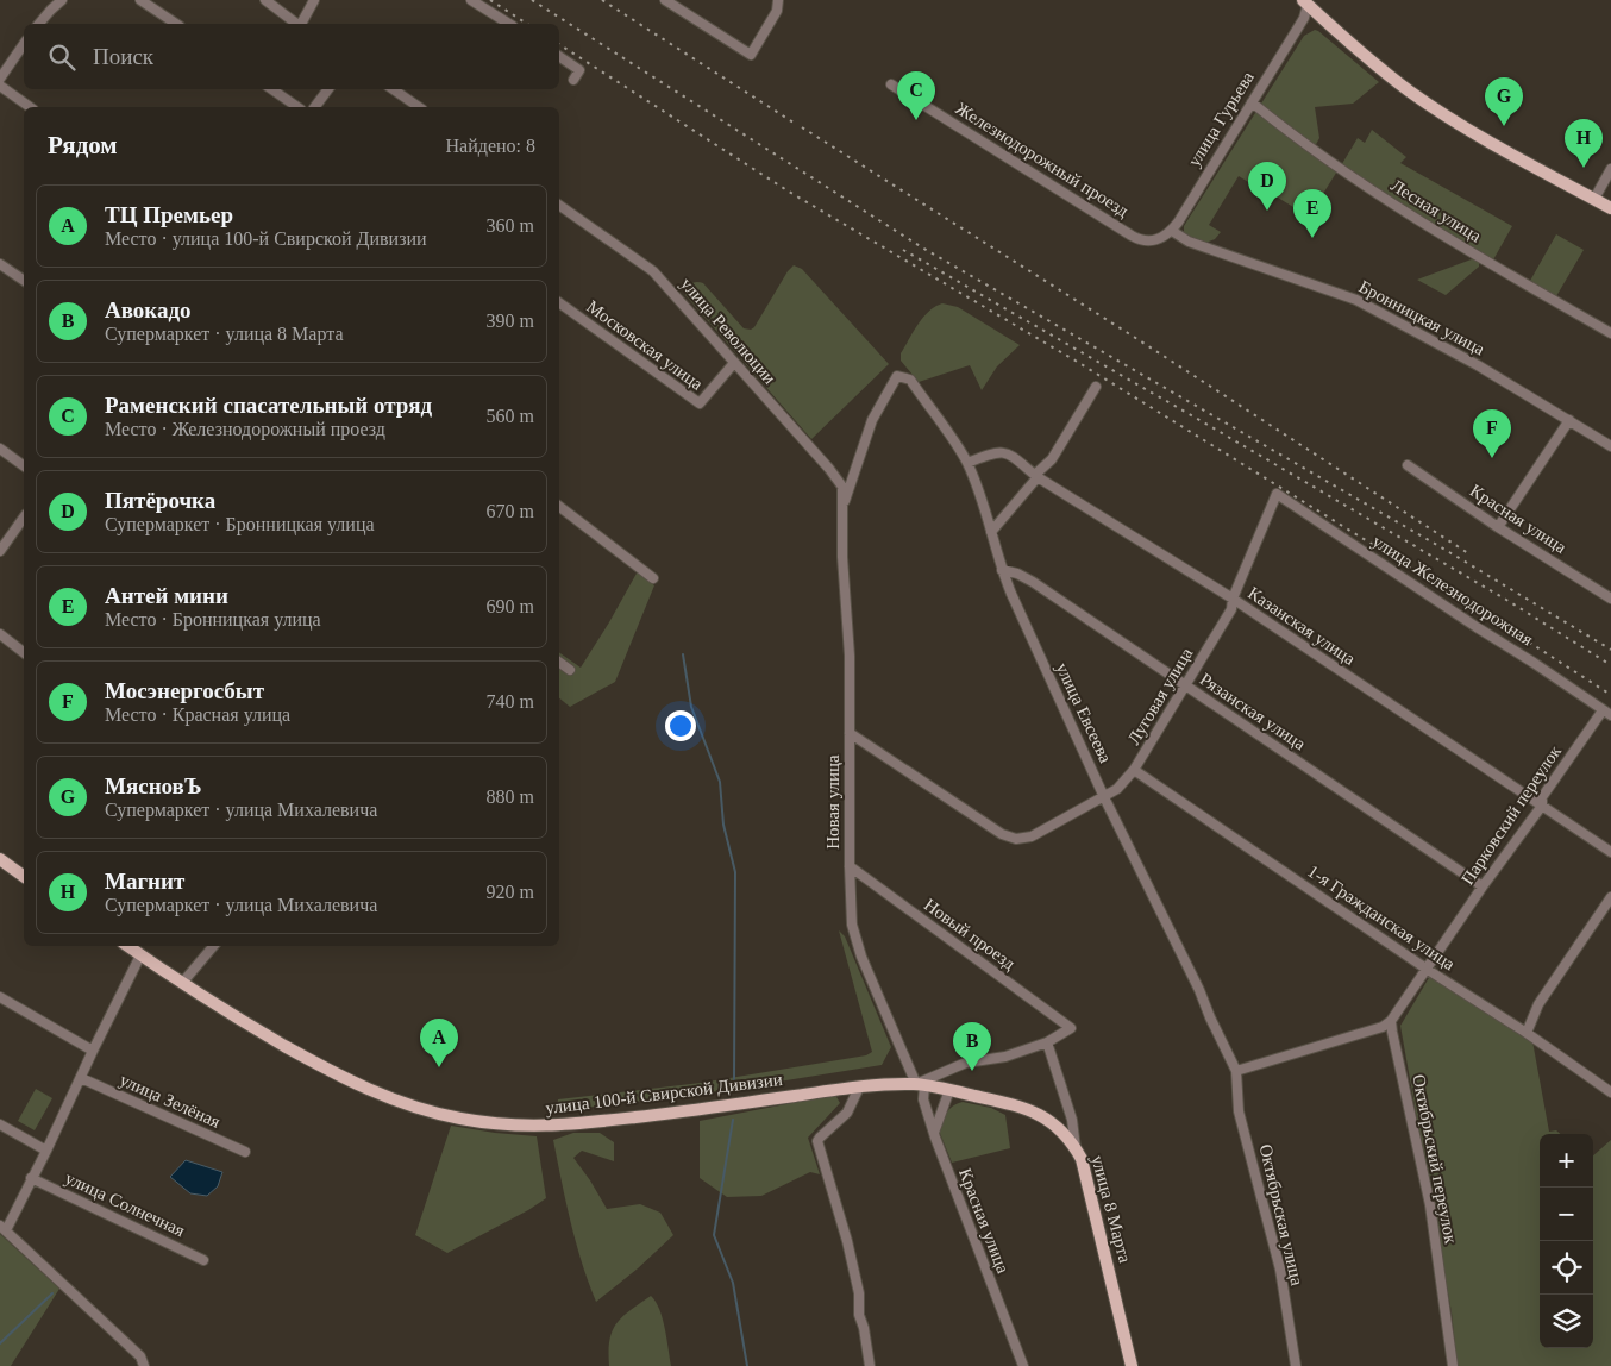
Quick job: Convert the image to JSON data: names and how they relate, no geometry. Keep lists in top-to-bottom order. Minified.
{"streets":{"main road":["улица 100-й Свирской Дивизии","улица 8 Марта"],"street":["улица Гурьева","Железнодорожный проезд","Лесная улица","Бронницкая улица","улица Революции","Московская улица","Красная улица","улица Железнодорожная","Казанская улица","Луговая улица","Рязанская улица","улица Евсеева","Новая улица","Парковский переулок","1-я Гражданская улица","Новый проезд","улица Зелёная","Октябрьский переулок","улица Солнечная","Октябрьская улица"]},"crossings":[["улица Гурьева","Железнодорожный проезд"],["улица Гурьева","Лесная улица"],["улица Гурьева","Бронницкая улица"],["Железнодорожный проезд","Бронницкая улица"],["улица Революции","Московская улица"],["улица Революции","улица Евсеева"],["улица Революции","Новая улица"],["Красная улица","Новая улица"],["Красная улица","улица 100-й Свирской Дивизии"],["Красная улица","улица 8 Марта"],["улица Железнодорожная","Луговая улица"],["улица Железнодорожная","Парковский переулок"],["Казанская улица","Луговая улица"],["Казанская улица","улица Евсеева"],["Казанская улица","Парковский переулок"],["Луговая улица","Рязанская улица"],["Луговая улица","улица Евсеева"],["Луговая улица","Новая улица"],["Луговая улица","1-я Гражданская улица"],["Рязанская улица","улица Евсеева"],["Рязанская улица","Парковский переулок"],["улица Евсеева","Новая улица"],["улица Евсеева","Октябрьская улица"],["Новая улица","Новый проезд"],["Новая улица","улица 100-й Свирской Дивизии"],["Новая улица","улица 8 Марта"],["Парковский переулок","1-я Гражданская улица"],["улица 100-й Свирской Дивизии","улица 8 Марта"]],"page":{"search":"Поиск","pins":["C","G","H","D","E","F","A","B"],"heading":["Рядом","Найдено: 8"],"list":[{"mark":"A","name":"ТЦ Премьер","note":"Место · улица 100-й Свирской Дивизии","value":"360 m"},{"mark":"B","name":"Авокадо","note":"Супермаркет · улица 8 Марта","value":"390 m"},{"mark":"C","name":"Раменский спасательный отряд","note":"Место · Железнодорожный проезд","value":"560 m"},{"mark":"D","name":"Пятёрочка","note":"Супермаркет · Бронницкая улица","value":"670 m"},{"mark":"E","name":"Антей мини","note":"Место · Бронницкая улица","value":"690 m"},{"mark":"F","name":"Мосэнергосбыт","note":"Место · Красная улица","value":"740 m"},{"mark":"G","name":"МясновЪ","note":"Супермаркет · улица Михалевича","value":"880 m"},{"mark":"H","name":"Магнит","note":"Супермаркет · улица Михалевича","value":"920 m"}],"map_buttons":["+","−"]}}
